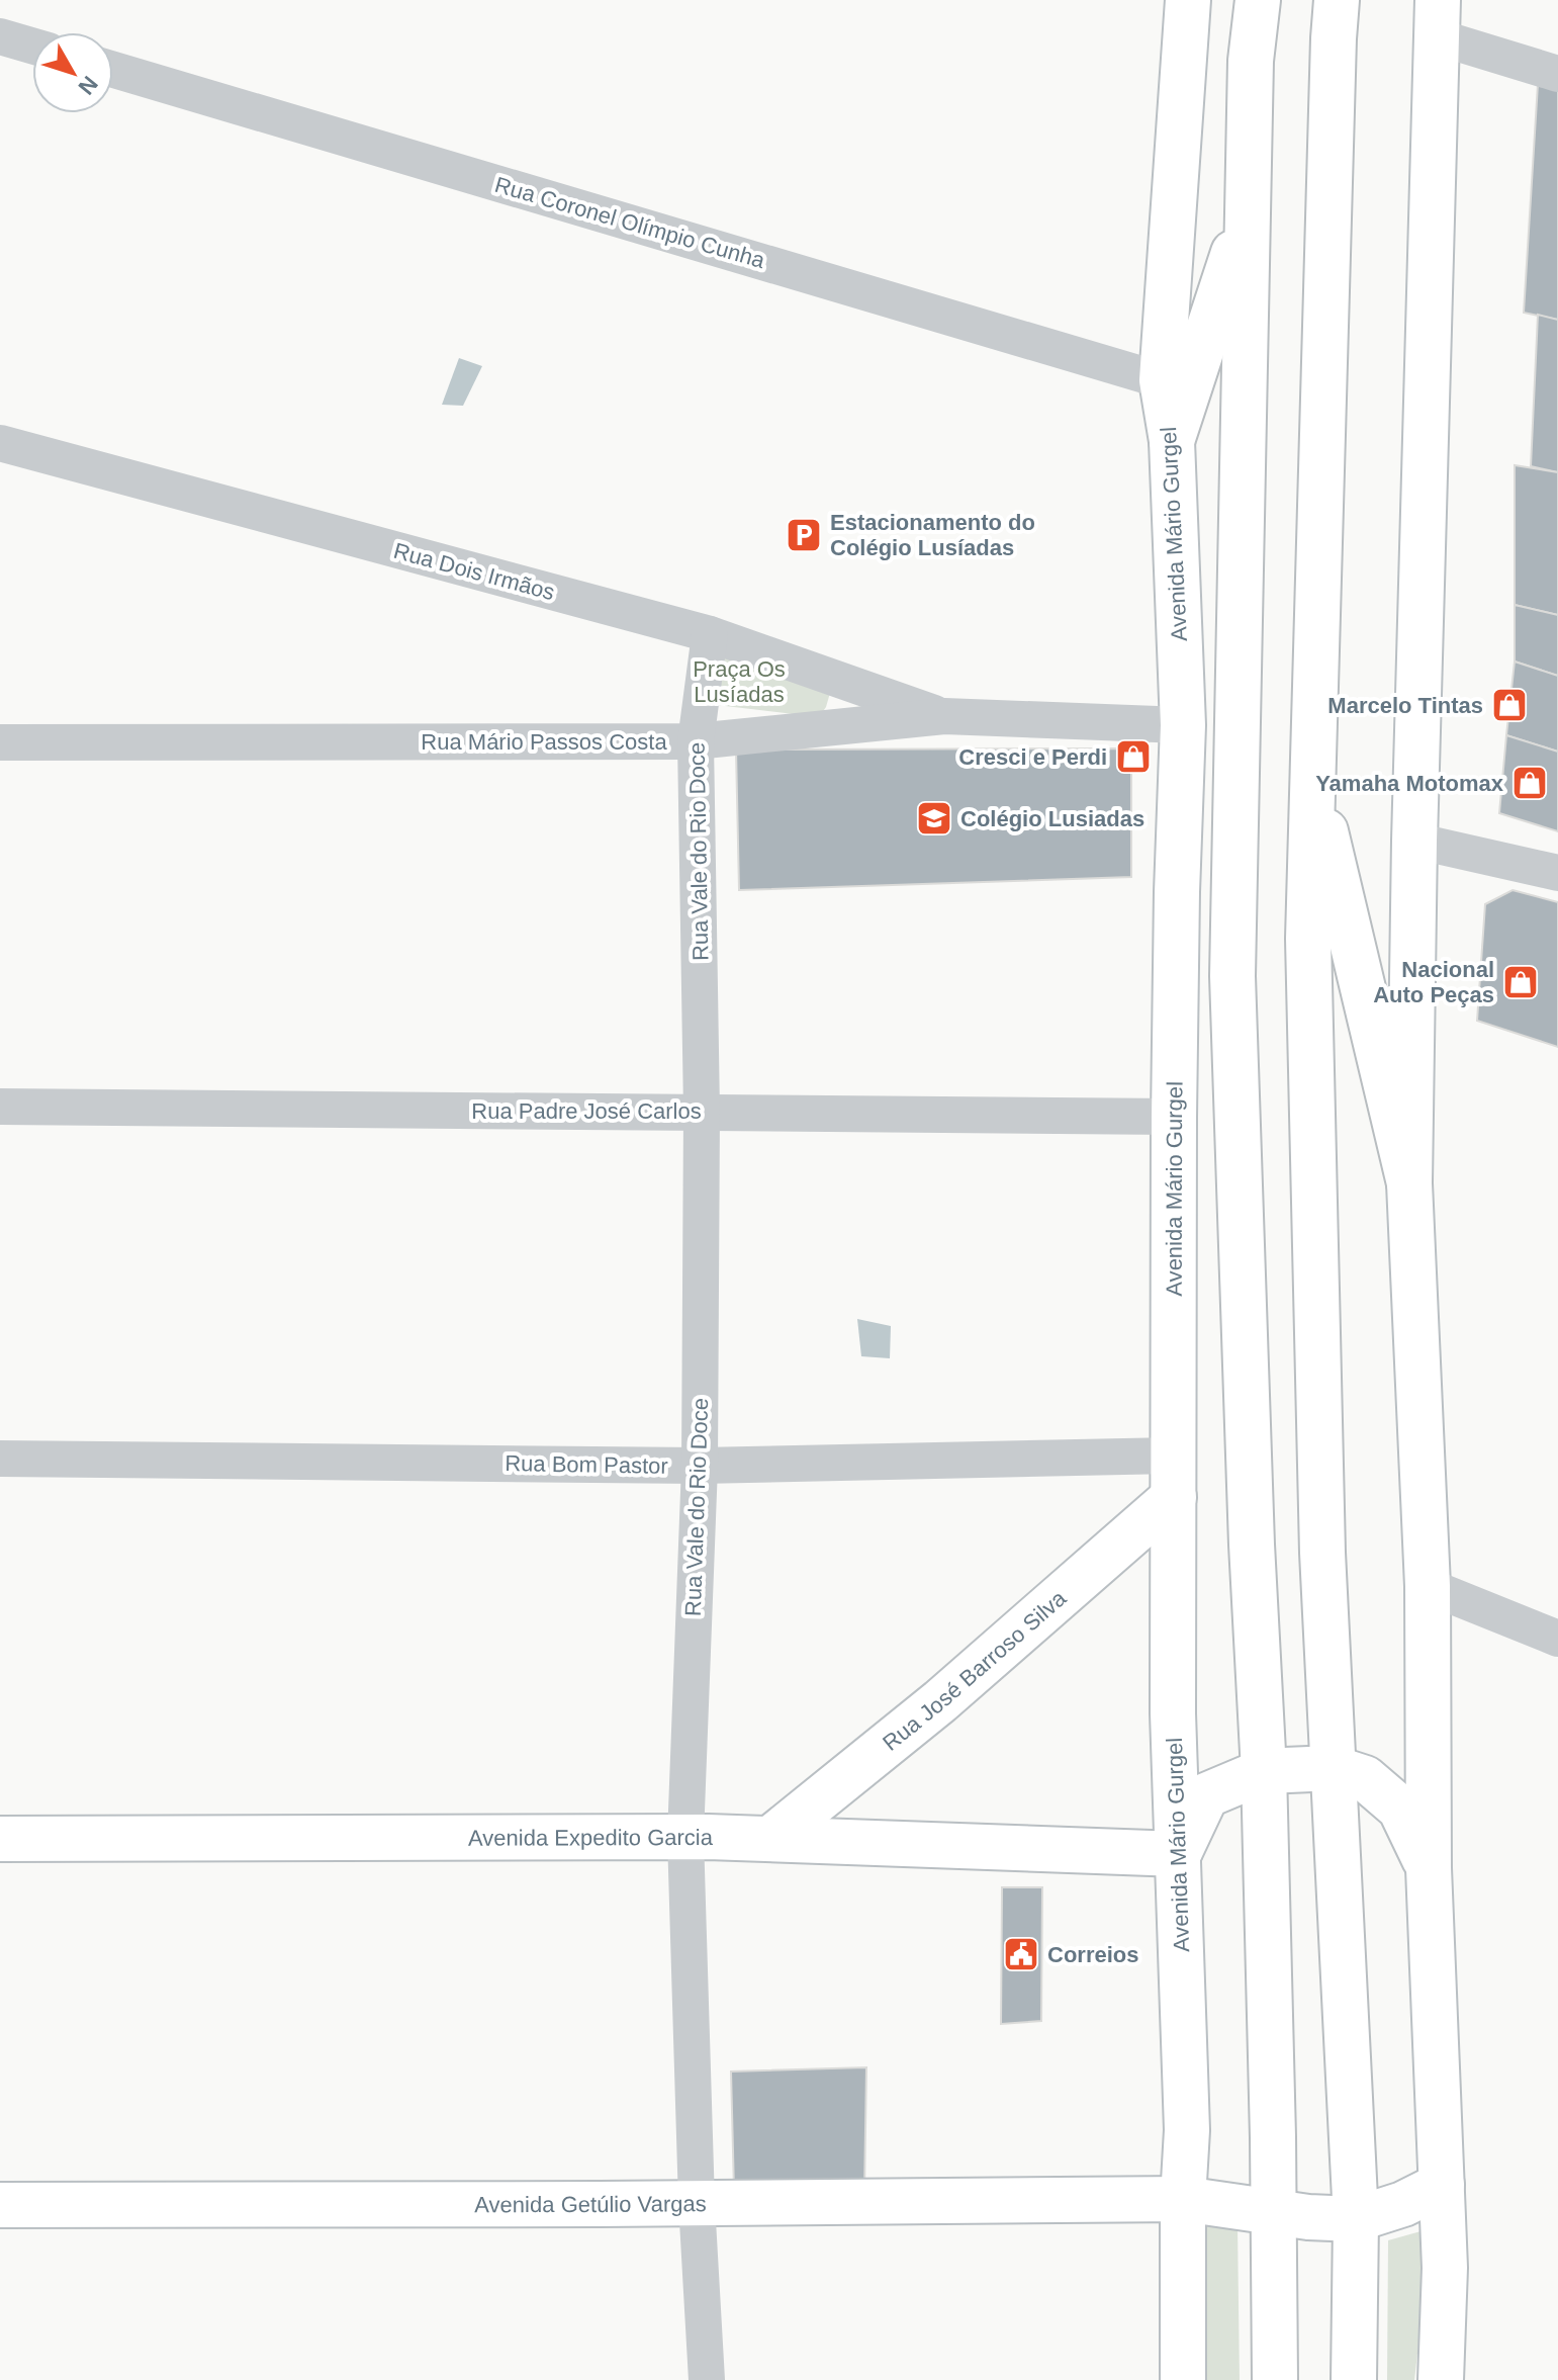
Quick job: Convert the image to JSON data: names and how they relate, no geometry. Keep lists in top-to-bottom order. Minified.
{"streets":{"main road":["Avenida Mário Gurgel","Rua José Barroso Silva","Avenida Expedito Garcia","Avenida Getúlio Vargas"],"street":["Rua Coronel Olímpio Cunha","Rua Dois Irmãos","Rua Mário Passos Costa","Rua Vale do Rio Doce","Rua Padre José Carlos","Rua Bom Pastor"]},"crossings":[["Rua Coronel Olímpio Cunha","Avenida Mário Gurgel"],["Avenida Mário Gurgel","Rua Mário Passos Costa"],["Avenida Mário Gurgel","Rua Padre José Carlos"],["Avenida Mário Gurgel","Rua Bom Pastor"],["Avenida Mário Gurgel","Rua José Barroso Silva"],["Avenida Mário Gurgel","Avenida Expedito Garcia"],["Avenida Mário Gurgel","Avenida Getúlio Vargas"],["Rua Dois Irmãos","Rua Mário Passos Costa"],["Rua Dois Irmãos","Rua Vale do Rio Doce"],["Rua Mário Passos Costa","Rua Vale do Rio Doce"],["Rua Vale do Rio Doce","Rua Padre José Carlos"],["Rua Vale do Rio Doce","Rua Bom Pastor"],["Rua Vale do Rio Doce","Avenida Expedito Garcia"],["Rua Vale do Rio Doce","Avenida Getúlio Vargas"],["Rua Bom Pastor","Rua José Barroso Silva"],["Rua José Barroso Silva","Avenida Expedito Garcia"]],"parks":["Praça Os Lusíadas"],"places":{"parking":["Estacionamento do Colégio Lusíadas"],"shop":["Marcelo Tintas","Cresci e Perdi","Yamaha Motomax","Nacional Auto Peças"],"school or university":["Colégio Lusiadas"],"public building":["Correios"]},"north":"bottom right"}
